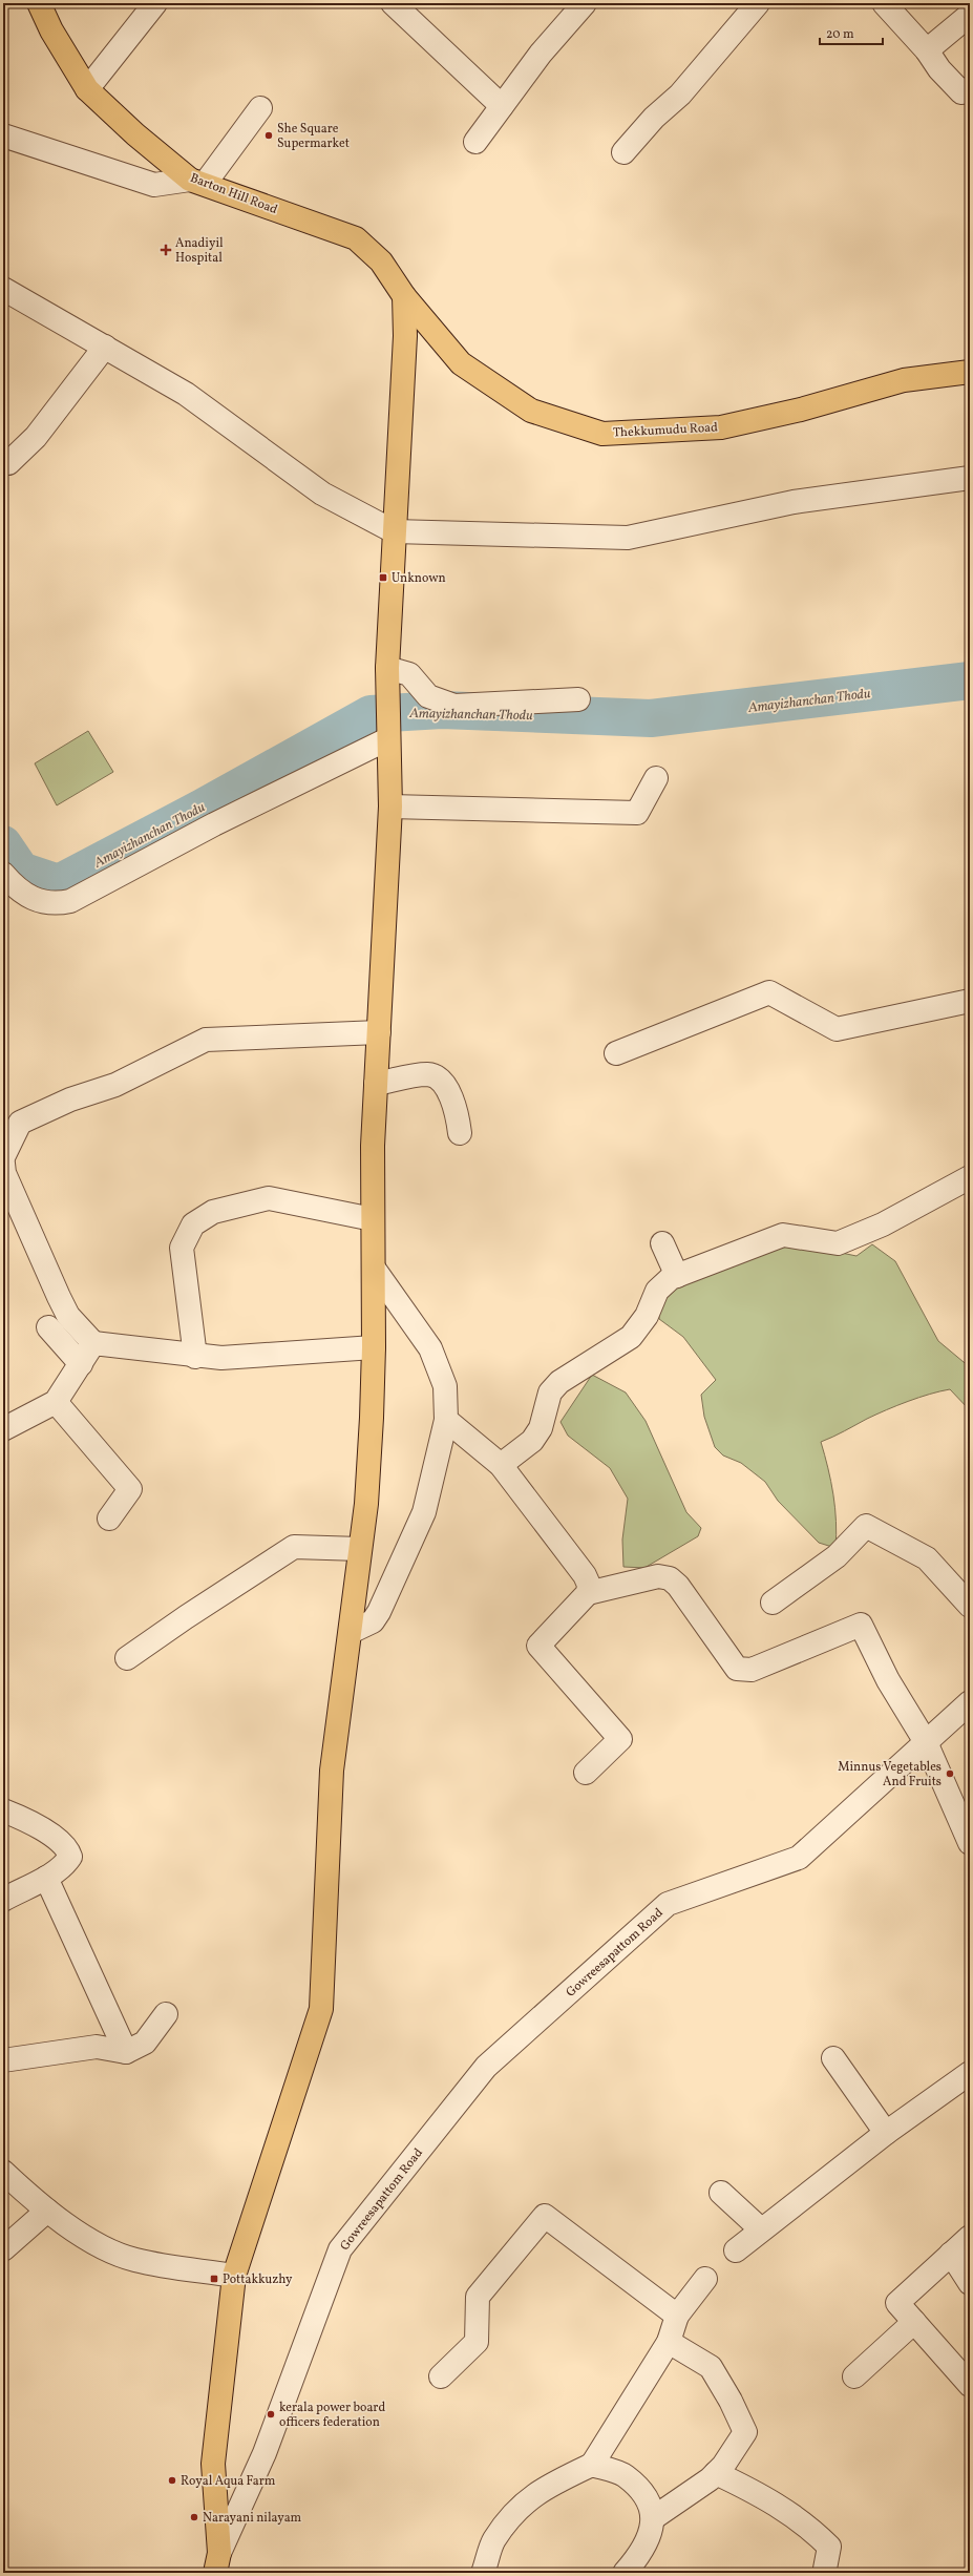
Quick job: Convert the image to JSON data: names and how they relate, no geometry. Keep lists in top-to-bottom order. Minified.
{"streets":{"main road":["Barton Hill Road","Thekkumudu Road"],"street":["Gowreesapattom Road"]},"crossings":[["Barton Hill Road","Thekkumudu Road"]],"water":["Amayizhanchan Thodu"],"places":{"other":["She Square Supermarket","Minnus Vegetables And Fruits","kerala power board officers federation","Royal Aqua Farm","Narayani nilayam"],"health":["Anadiyil Hospital"],"transit":["Unknown","Pottakkuzhy"]},"scale_bar":"20 m"}
